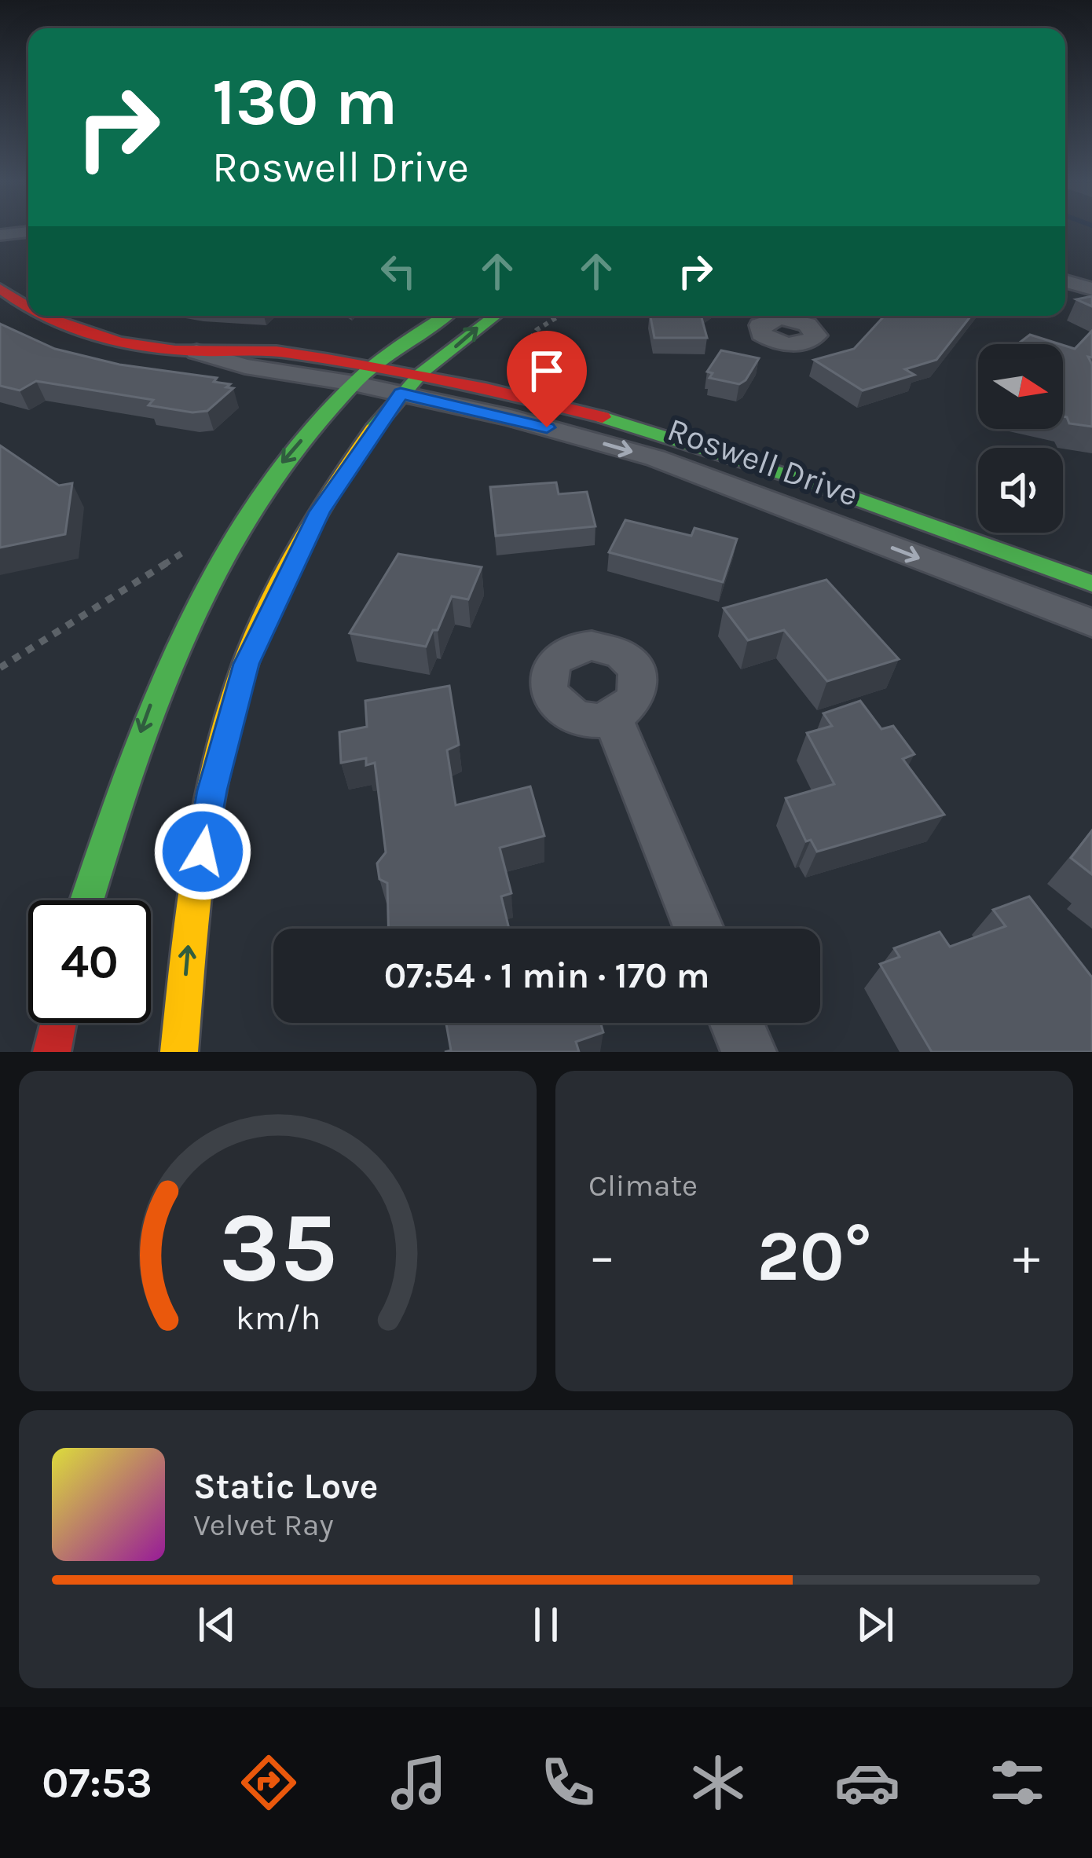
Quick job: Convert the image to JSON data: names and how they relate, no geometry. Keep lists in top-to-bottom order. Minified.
{"streets":{"street":["Roswell Drive"]},"north":"right","page":{"turn":["130 m","Roswell Drive"],"limit":"40","trip":"07:54 · 1 min · 170 m","tile":"Climate","heat":["−","20°","+"],"song":["Static Love","Velvet Ray"],"tabs":"07:53","gauge":["35","km/h"]}}
